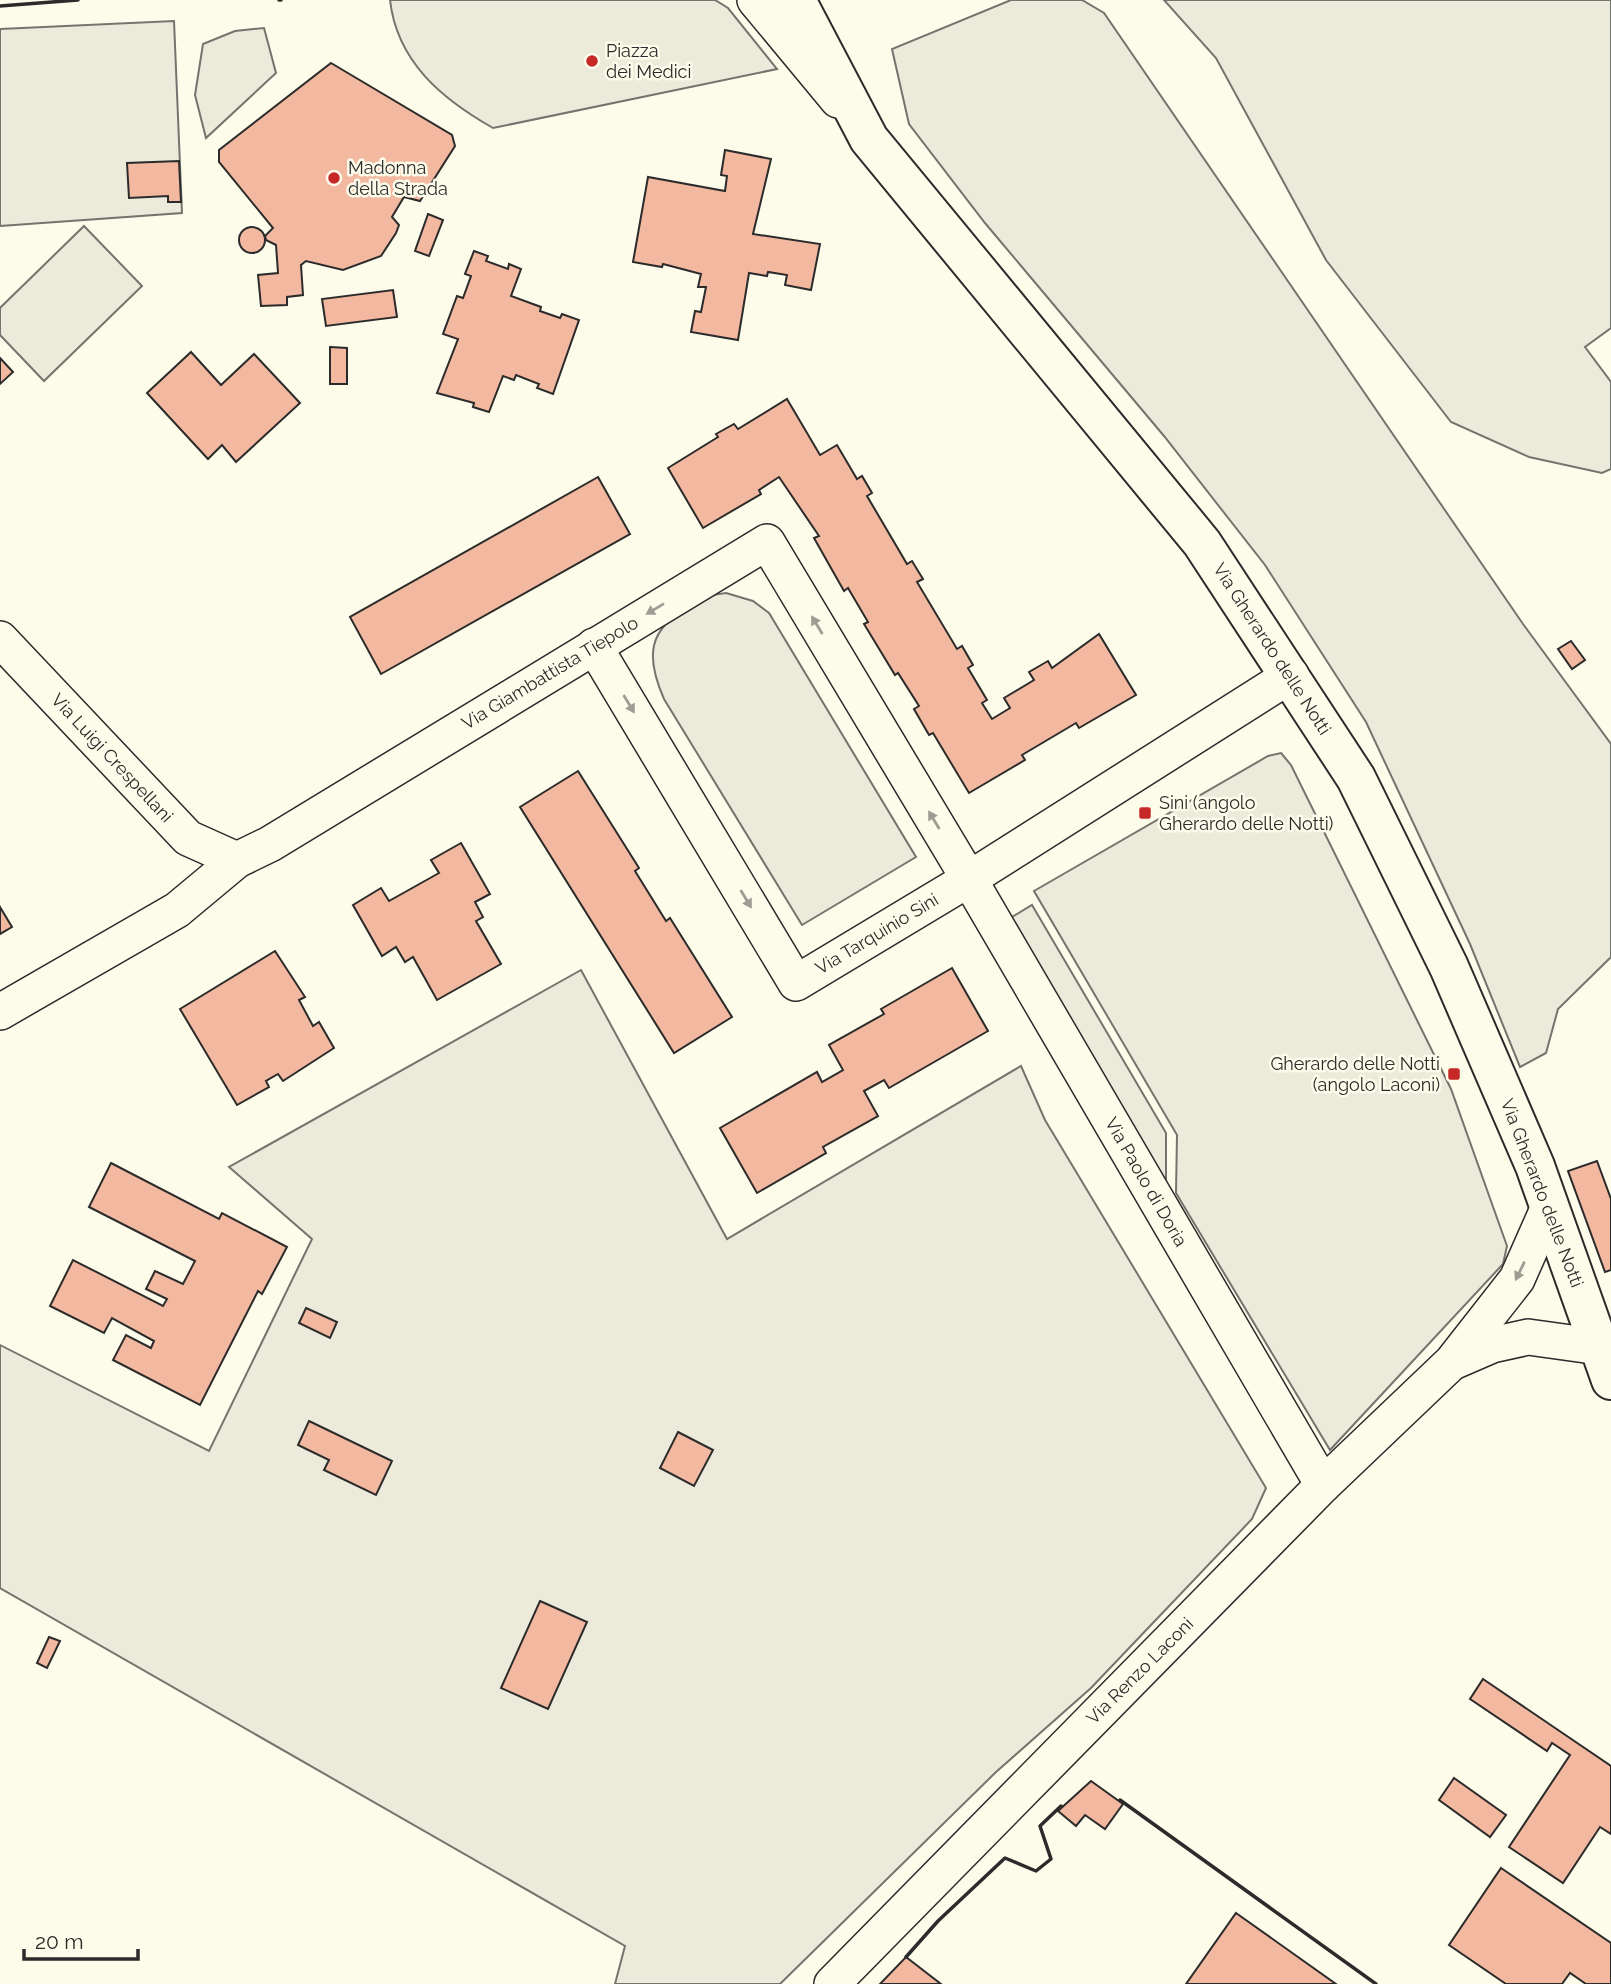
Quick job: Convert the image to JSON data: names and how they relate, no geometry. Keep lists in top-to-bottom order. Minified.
{"streets":{"street":["Via Gherardo delle Notti","Via Giambattista Tiepolo","Via Luigi Crespellani","Via Tarquinio Sini","Via Paolo di Doria","Via Renzo Laconi"]},"crossings":[["Via Gherardo delle Notti","Via Tarquinio Sini"],["Via Gherardo delle Notti","Via Renzo Laconi"],["Via Giambattista Tiepolo","Via Luigi Crespellani"],["Via Giambattista Tiepolo","Via Tarquinio Sini"],["Via Giambattista Tiepolo","Via Paolo di Doria"],["Via Tarquinio Sini","Via Paolo di Doria"],["Via Paolo di Doria","Via Renzo Laconi"]],"places":{"other":["Piazza dei Medici","Madonna della Strada"],"transit":["Sini (angolo Gherardo delle Notti)","Gherardo delle Notti (angolo Laconi)"]},"scale_bar":"20 m"}
